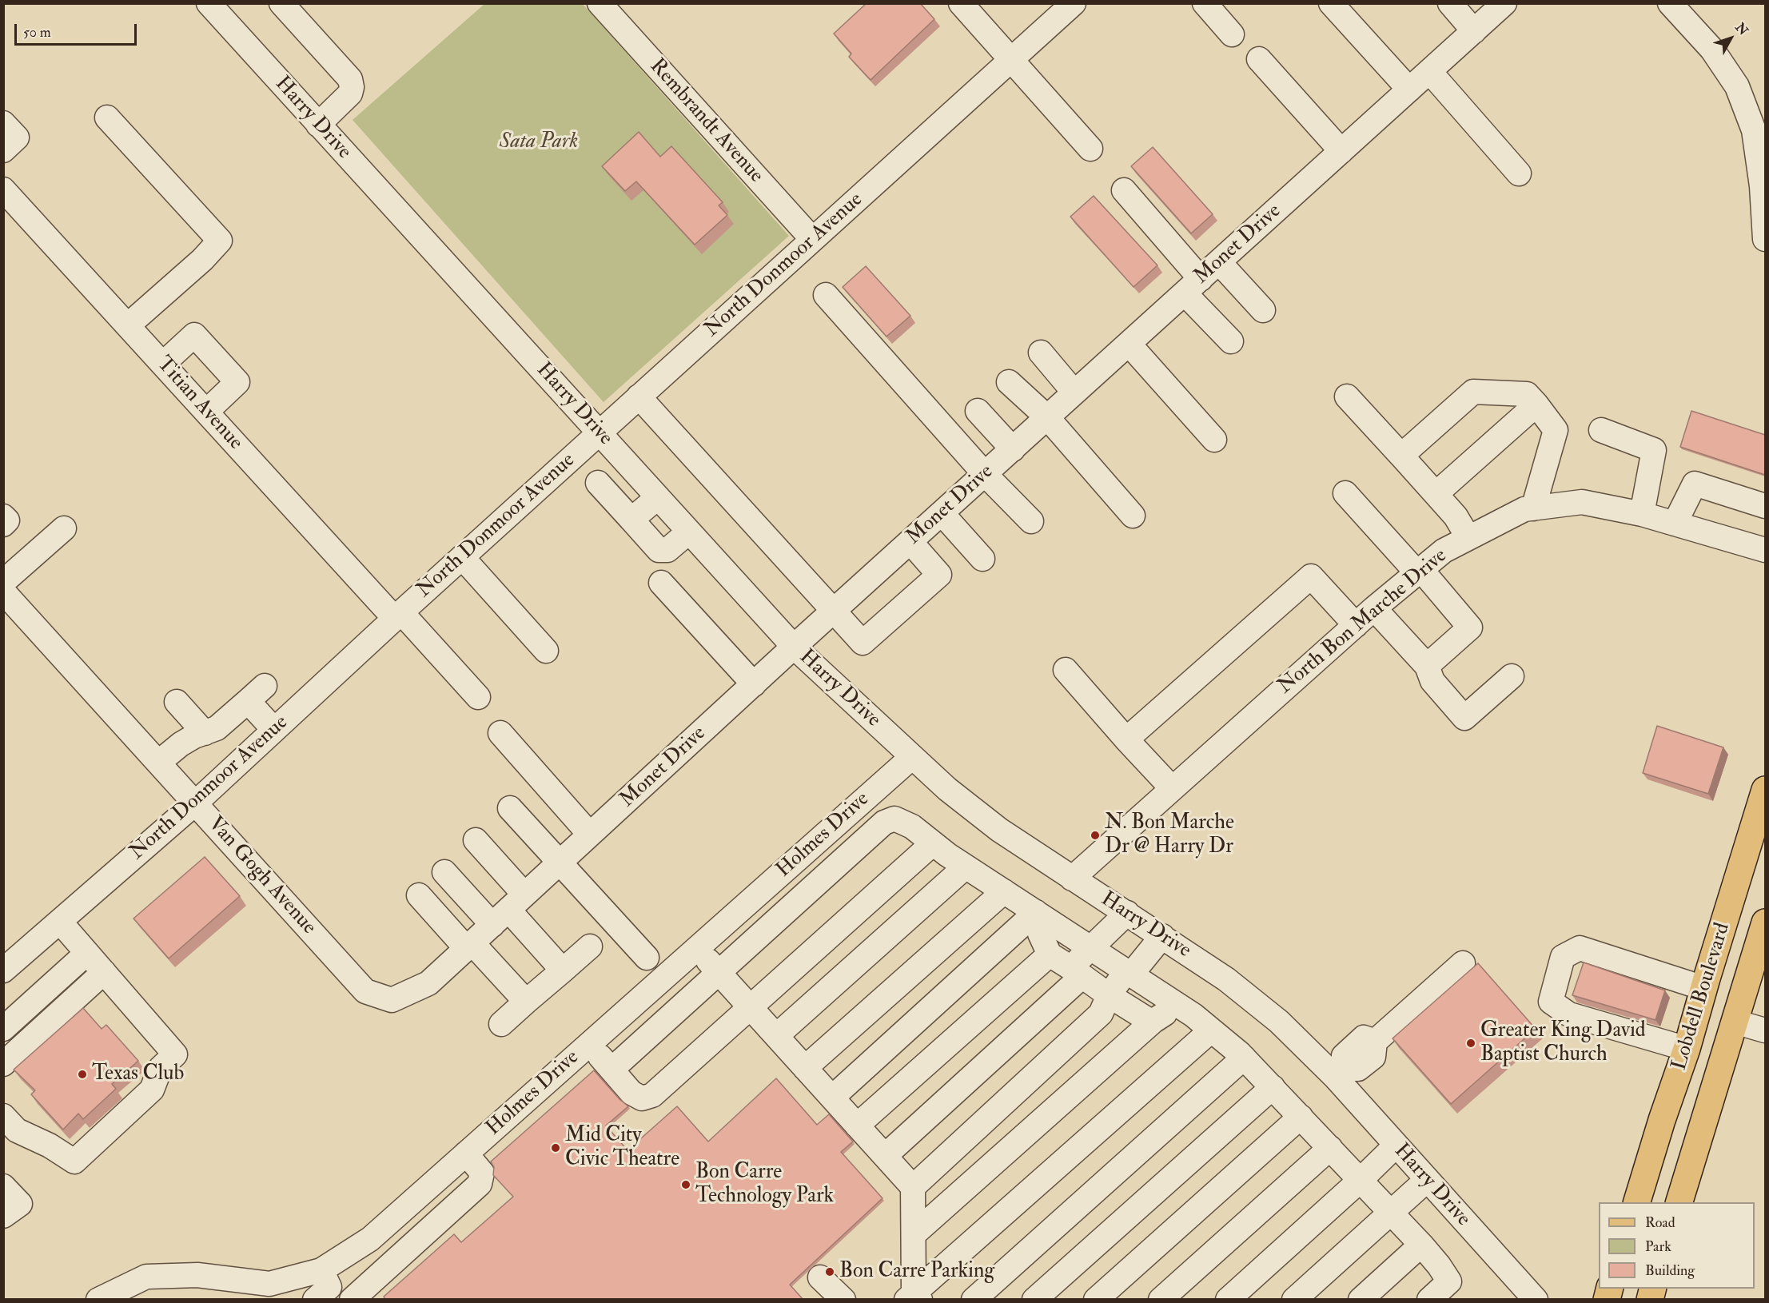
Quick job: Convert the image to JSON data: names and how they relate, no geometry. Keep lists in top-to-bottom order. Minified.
{"streets":{"main road":["Lobdell Boulevard"],"street":["Harry Drive","Rembrandt Avenue","Monet Drive","North Donmoor Avenue","Titian Avenue","North Bon Marche Drive","Holmes Drive","Van Gogh Avenue"]},"crossings":[["Harry Drive","Monet Drive"],["Harry Drive","North Donmoor Avenue"],["Harry Drive","North Bon Marche Drive"],["Harry Drive","Holmes Drive"],["Rembrandt Avenue","North Donmoor Avenue"],["Monet Drive","Van Gogh Avenue"],["North Donmoor Avenue","Titian Avenue"],["North Donmoor Avenue","Van Gogh Avenue"]],"parks":["Sata Park"],"places":["N. Bon Marche Dr @ Harry Dr","Greater King David Baptist Church","Texas Club","Mid City Civic Theatre","Bon Carre Technology Park","Bon Carre Parking"],"legend":["Road","Park","Building"],"scale_bar":"50 m","north":"top right"}
